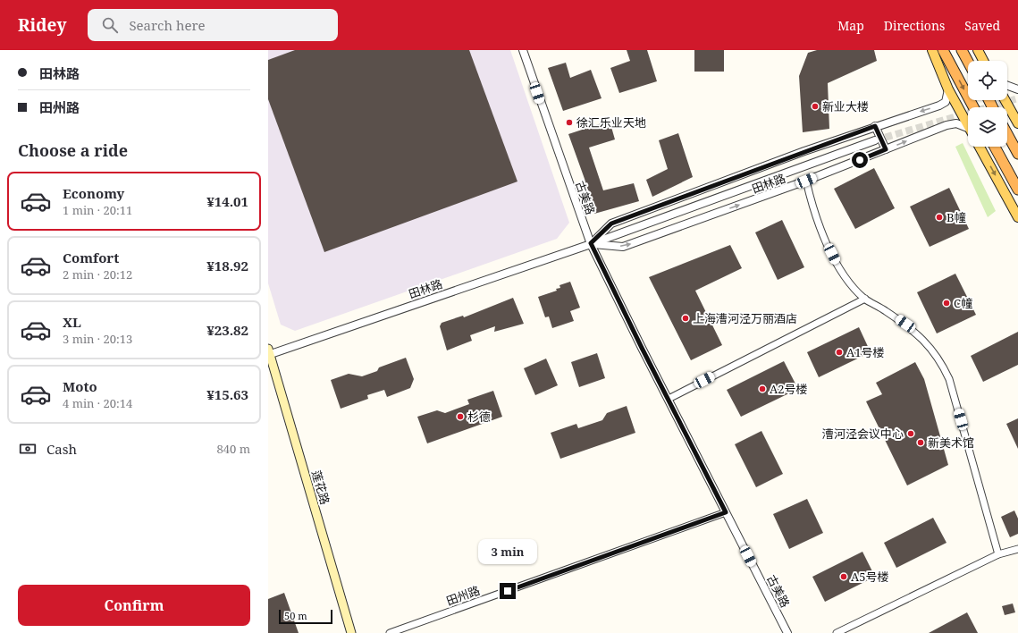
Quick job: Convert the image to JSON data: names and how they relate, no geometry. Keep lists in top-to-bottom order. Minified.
{"streets":{"main road":["莲花路"],"street":["田林路","古美路","田州路"]},"crossings":[["田林路","古美路"],["田林路","莲花路"],["古美路","田州路"]],"places":["新业大楼","徐汇乐业天地","B幢","C幢","上海漕河泾万丽酒店","A1号楼","A2号楼","杉德","漕河泾会议中心","新美术馆","A5号楼"],"scale_bar":"50 m","page":{"header":"Ridey","search":"Search here","nav":["Map","Directions","Saved"],"banner":["田林路","田州路"],"heading":"Choose a ride","list":[{"name":"Economy","note":"1 min · 20:11","value":"¥14.01"},{"name":"Comfort","note":"2 min · 20:12","value":"¥18.92"},{"name":"XL","note":"3 min · 20:13","value":"¥23.82"},{"name":"Moto","note":"4 min · 20:14","value":"¥15.63"}],"pay":["Cash","840 m"],"bubble":"3 min","buttons":"Confirm","scale":"50 m"}}
